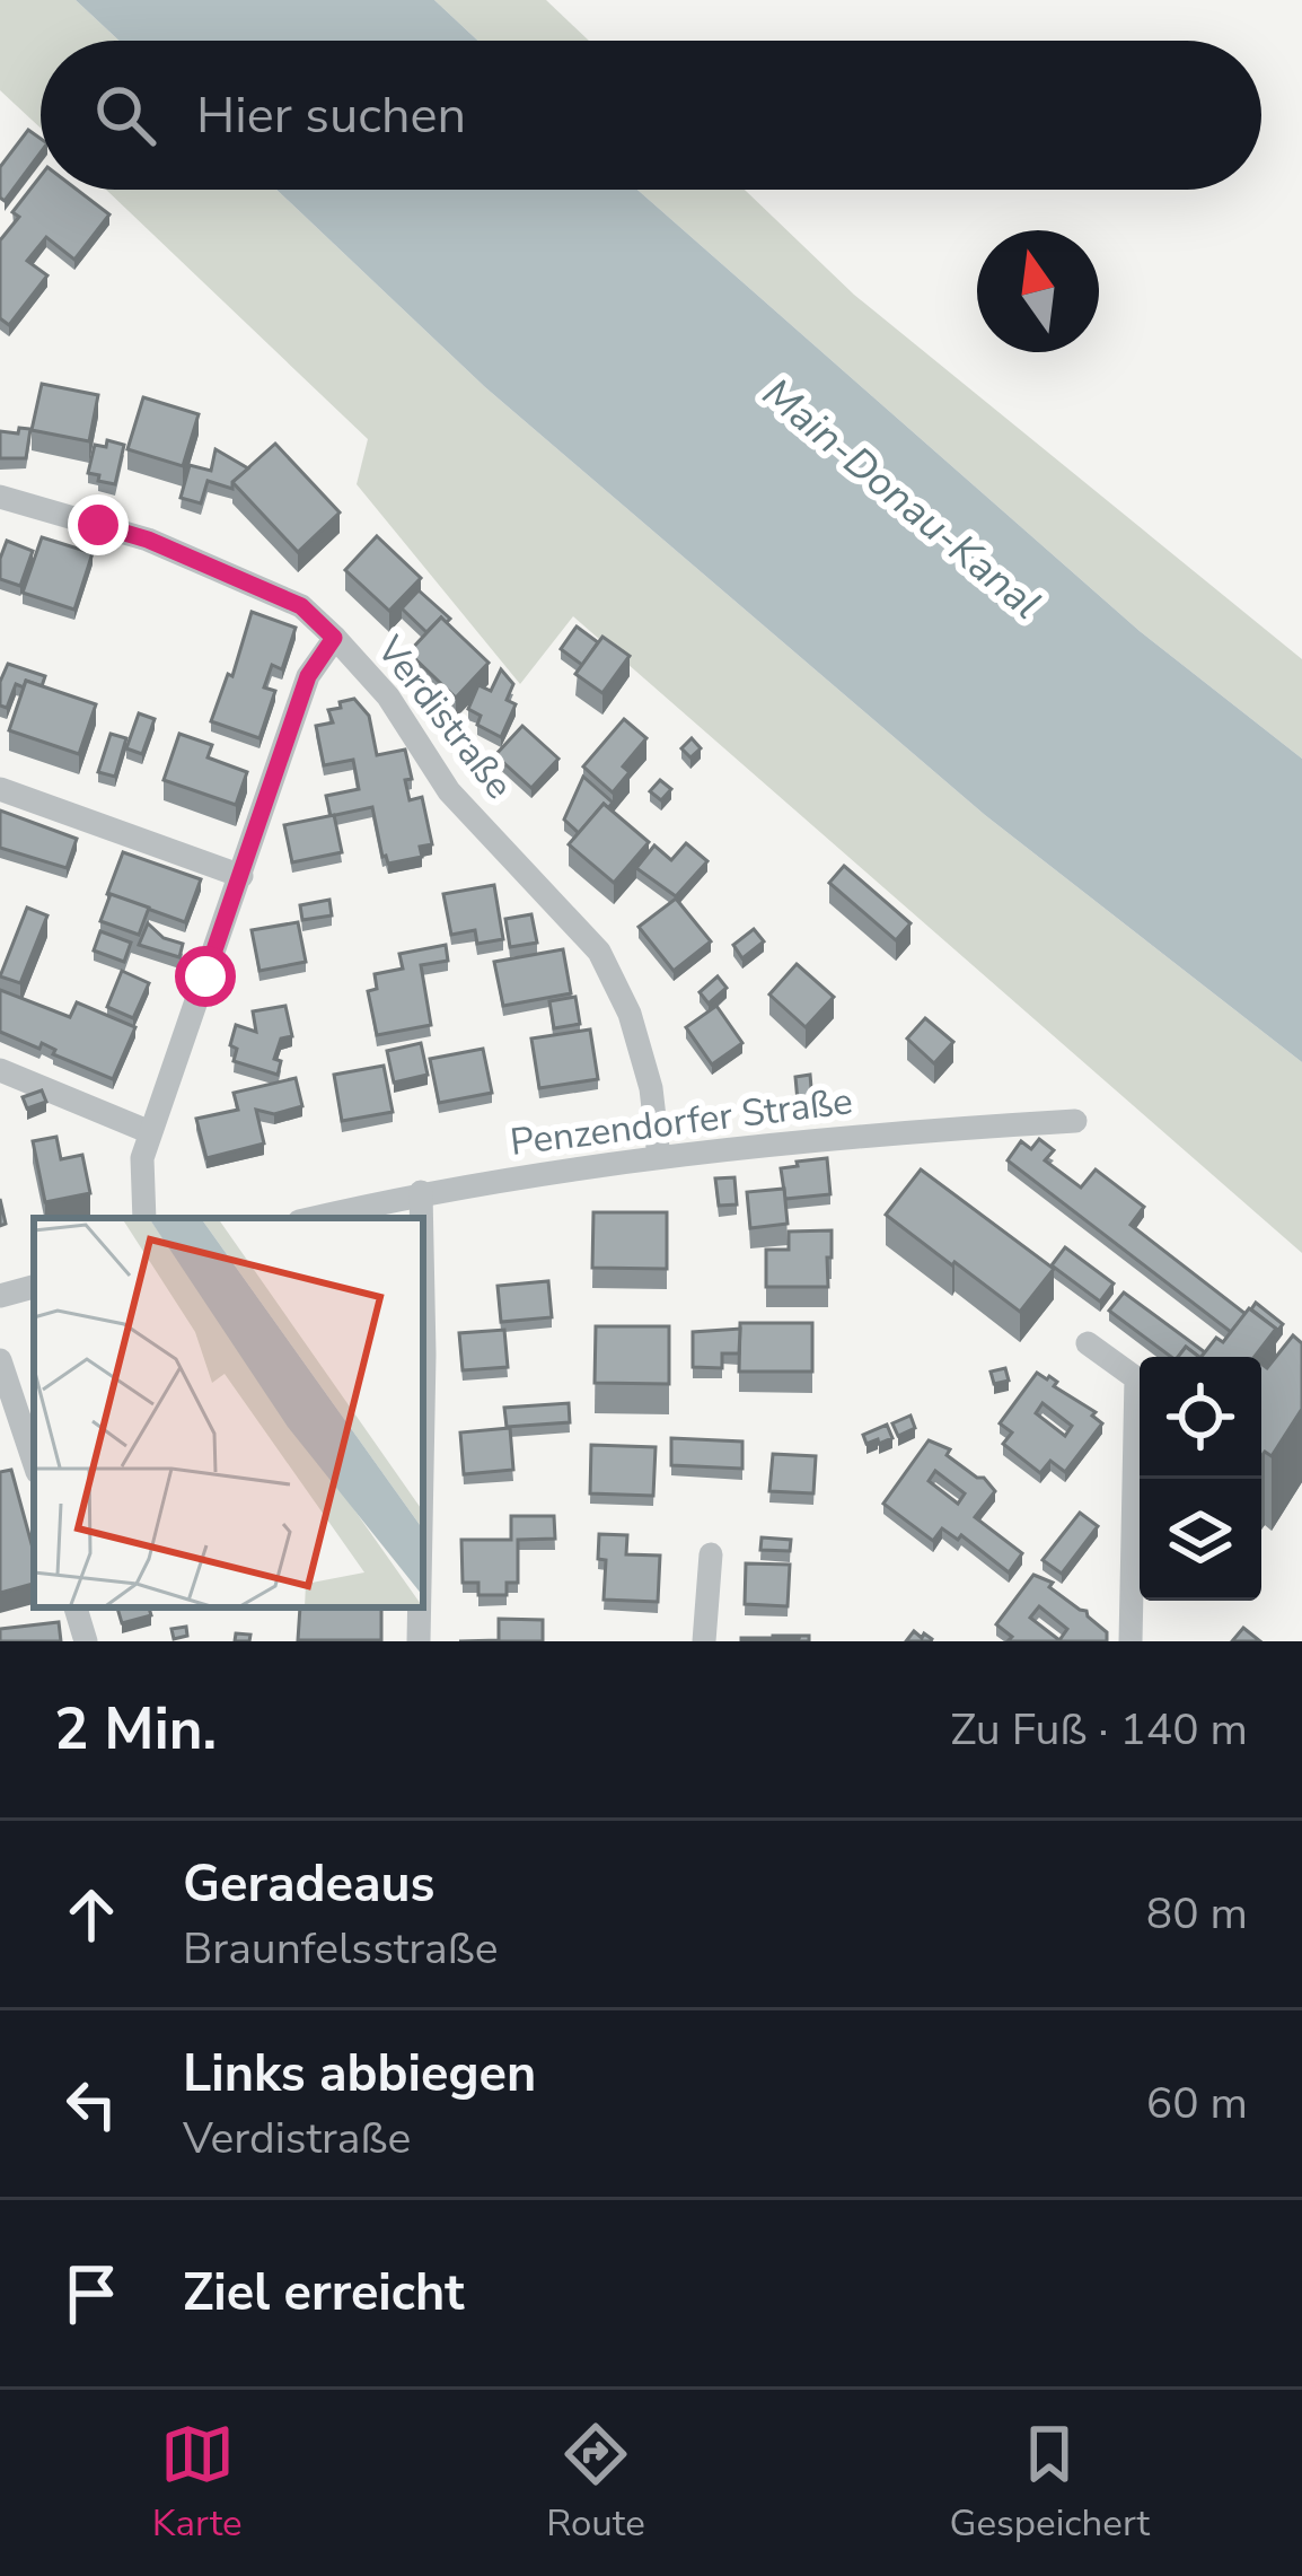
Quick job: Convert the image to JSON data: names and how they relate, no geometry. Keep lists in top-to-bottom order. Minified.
{"streets":{"street":["Verdistraße","Penzendorfer Straße"]},"crossings":[["Verdistraße","Penzendorfer Straße"]],"water":["Main-Donau-Kanal"],"north":"top","page":{"search":"Hier suchen","heading":["2 Min.","Zu Fuß · 140 m"],"list":[["Geradeaus","Braunfelsstraße","80 m"],["Links abbiegen","Verdistraße","60 m"],"Ziel erreicht"],"nav":["Karte","Route","Gespeichert"]}}
